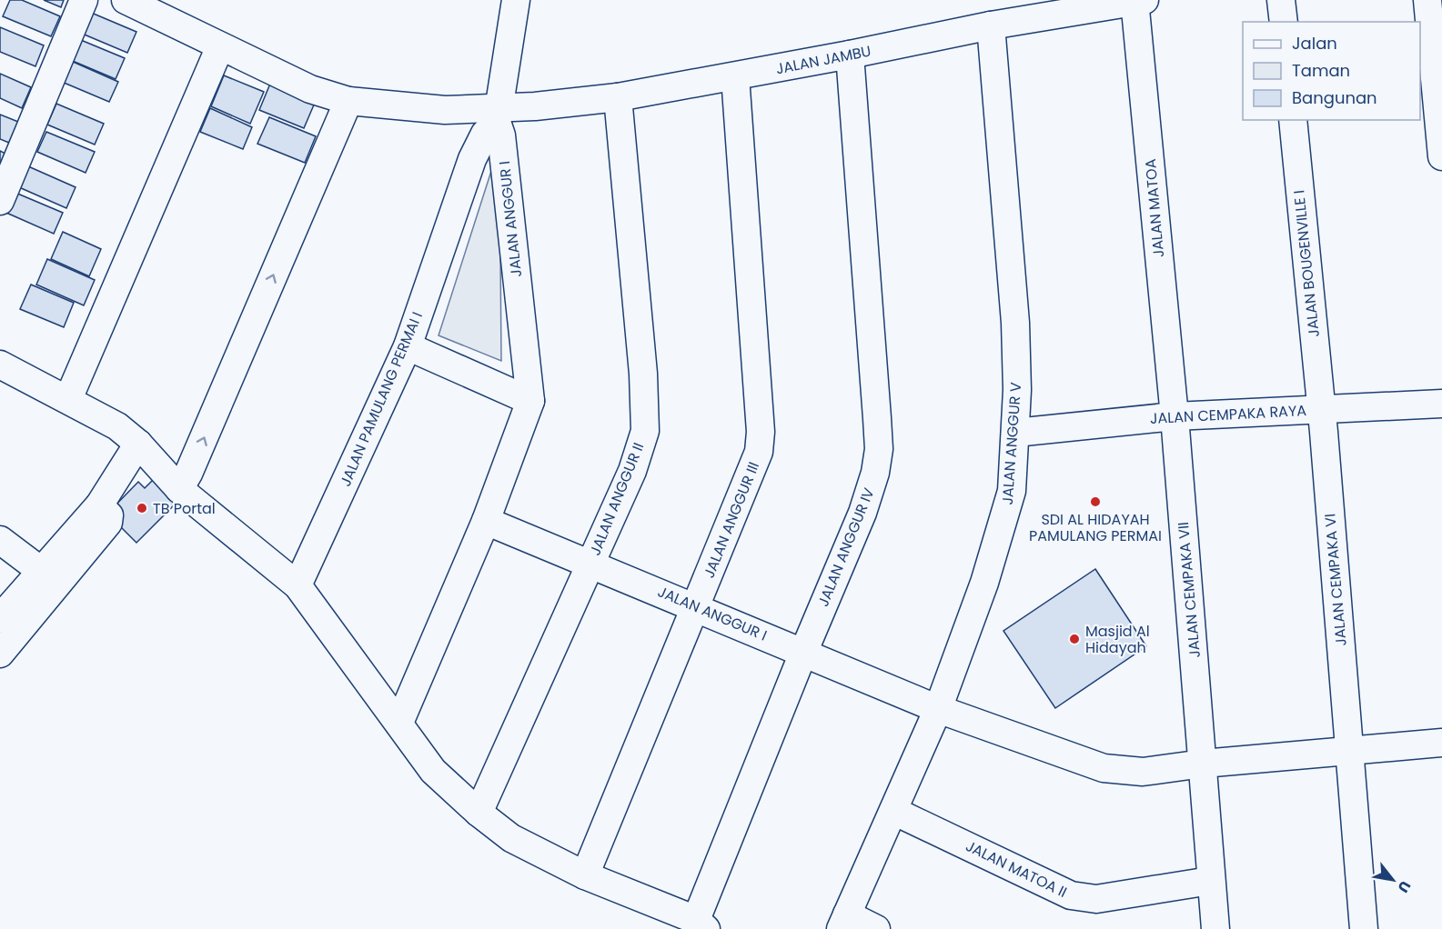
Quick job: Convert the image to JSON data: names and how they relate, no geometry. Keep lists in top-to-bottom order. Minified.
{"streets":{"street":["JALAN JAMBU","JALAN MATOA","JALAN ANGGUR I","JALAN BOUGENVILLE I","JALAN PAMULANG PERMAI I","JALAN CEMPAKA RAYA","JALAN ANGGUR V","JALAN ANGGUR II","JALAN ANGGUR III","JALAN ANGGUR IV","JALAN CEMPAKA VI","JALAN CEMPAKA VII","JALAN MATOA II"]},"crossings":[["JALAN JAMBU","JALAN MATOA"],["JALAN JAMBU","JALAN ANGGUR I"],["JALAN JAMBU","JALAN PAMULANG PERMAI I"],["JALAN JAMBU","JALAN ANGGUR V"],["JALAN JAMBU","JALAN ANGGUR II"],["JALAN JAMBU","JALAN ANGGUR III"],["JALAN JAMBU","JALAN ANGGUR IV"],["JALAN MATOA","JALAN CEMPAKA RAYA"],["JALAN MATOA","JALAN CEMPAKA VII"],["JALAN ANGGUR I","JALAN PAMULANG PERMAI I"],["JALAN ANGGUR I","JALAN ANGGUR V"],["JALAN ANGGUR I","JALAN ANGGUR II"],["JALAN ANGGUR I","JALAN ANGGUR III"],["JALAN ANGGUR I","JALAN ANGGUR IV"],["JALAN ANGGUR I","JALAN CEMPAKA VI"],["JALAN ANGGUR I","JALAN CEMPAKA VII"],["JALAN BOUGENVILLE I","JALAN CEMPAKA RAYA"],["JALAN BOUGENVILLE I","JALAN CEMPAKA VI"],["JALAN CEMPAKA RAYA","JALAN ANGGUR V"],["JALAN CEMPAKA RAYA","JALAN CEMPAKA VI"],["JALAN CEMPAKA RAYA","JALAN CEMPAKA VII"],["JALAN ANGGUR V","JALAN MATOA II"]],"places":["SDI AL HIDAYAH PAMULANG PERMAI","TB Portal","Masjid Al Hidayah"],"legend":["Jalan","Taman","Bangunan"],"north":"bottom right"}
